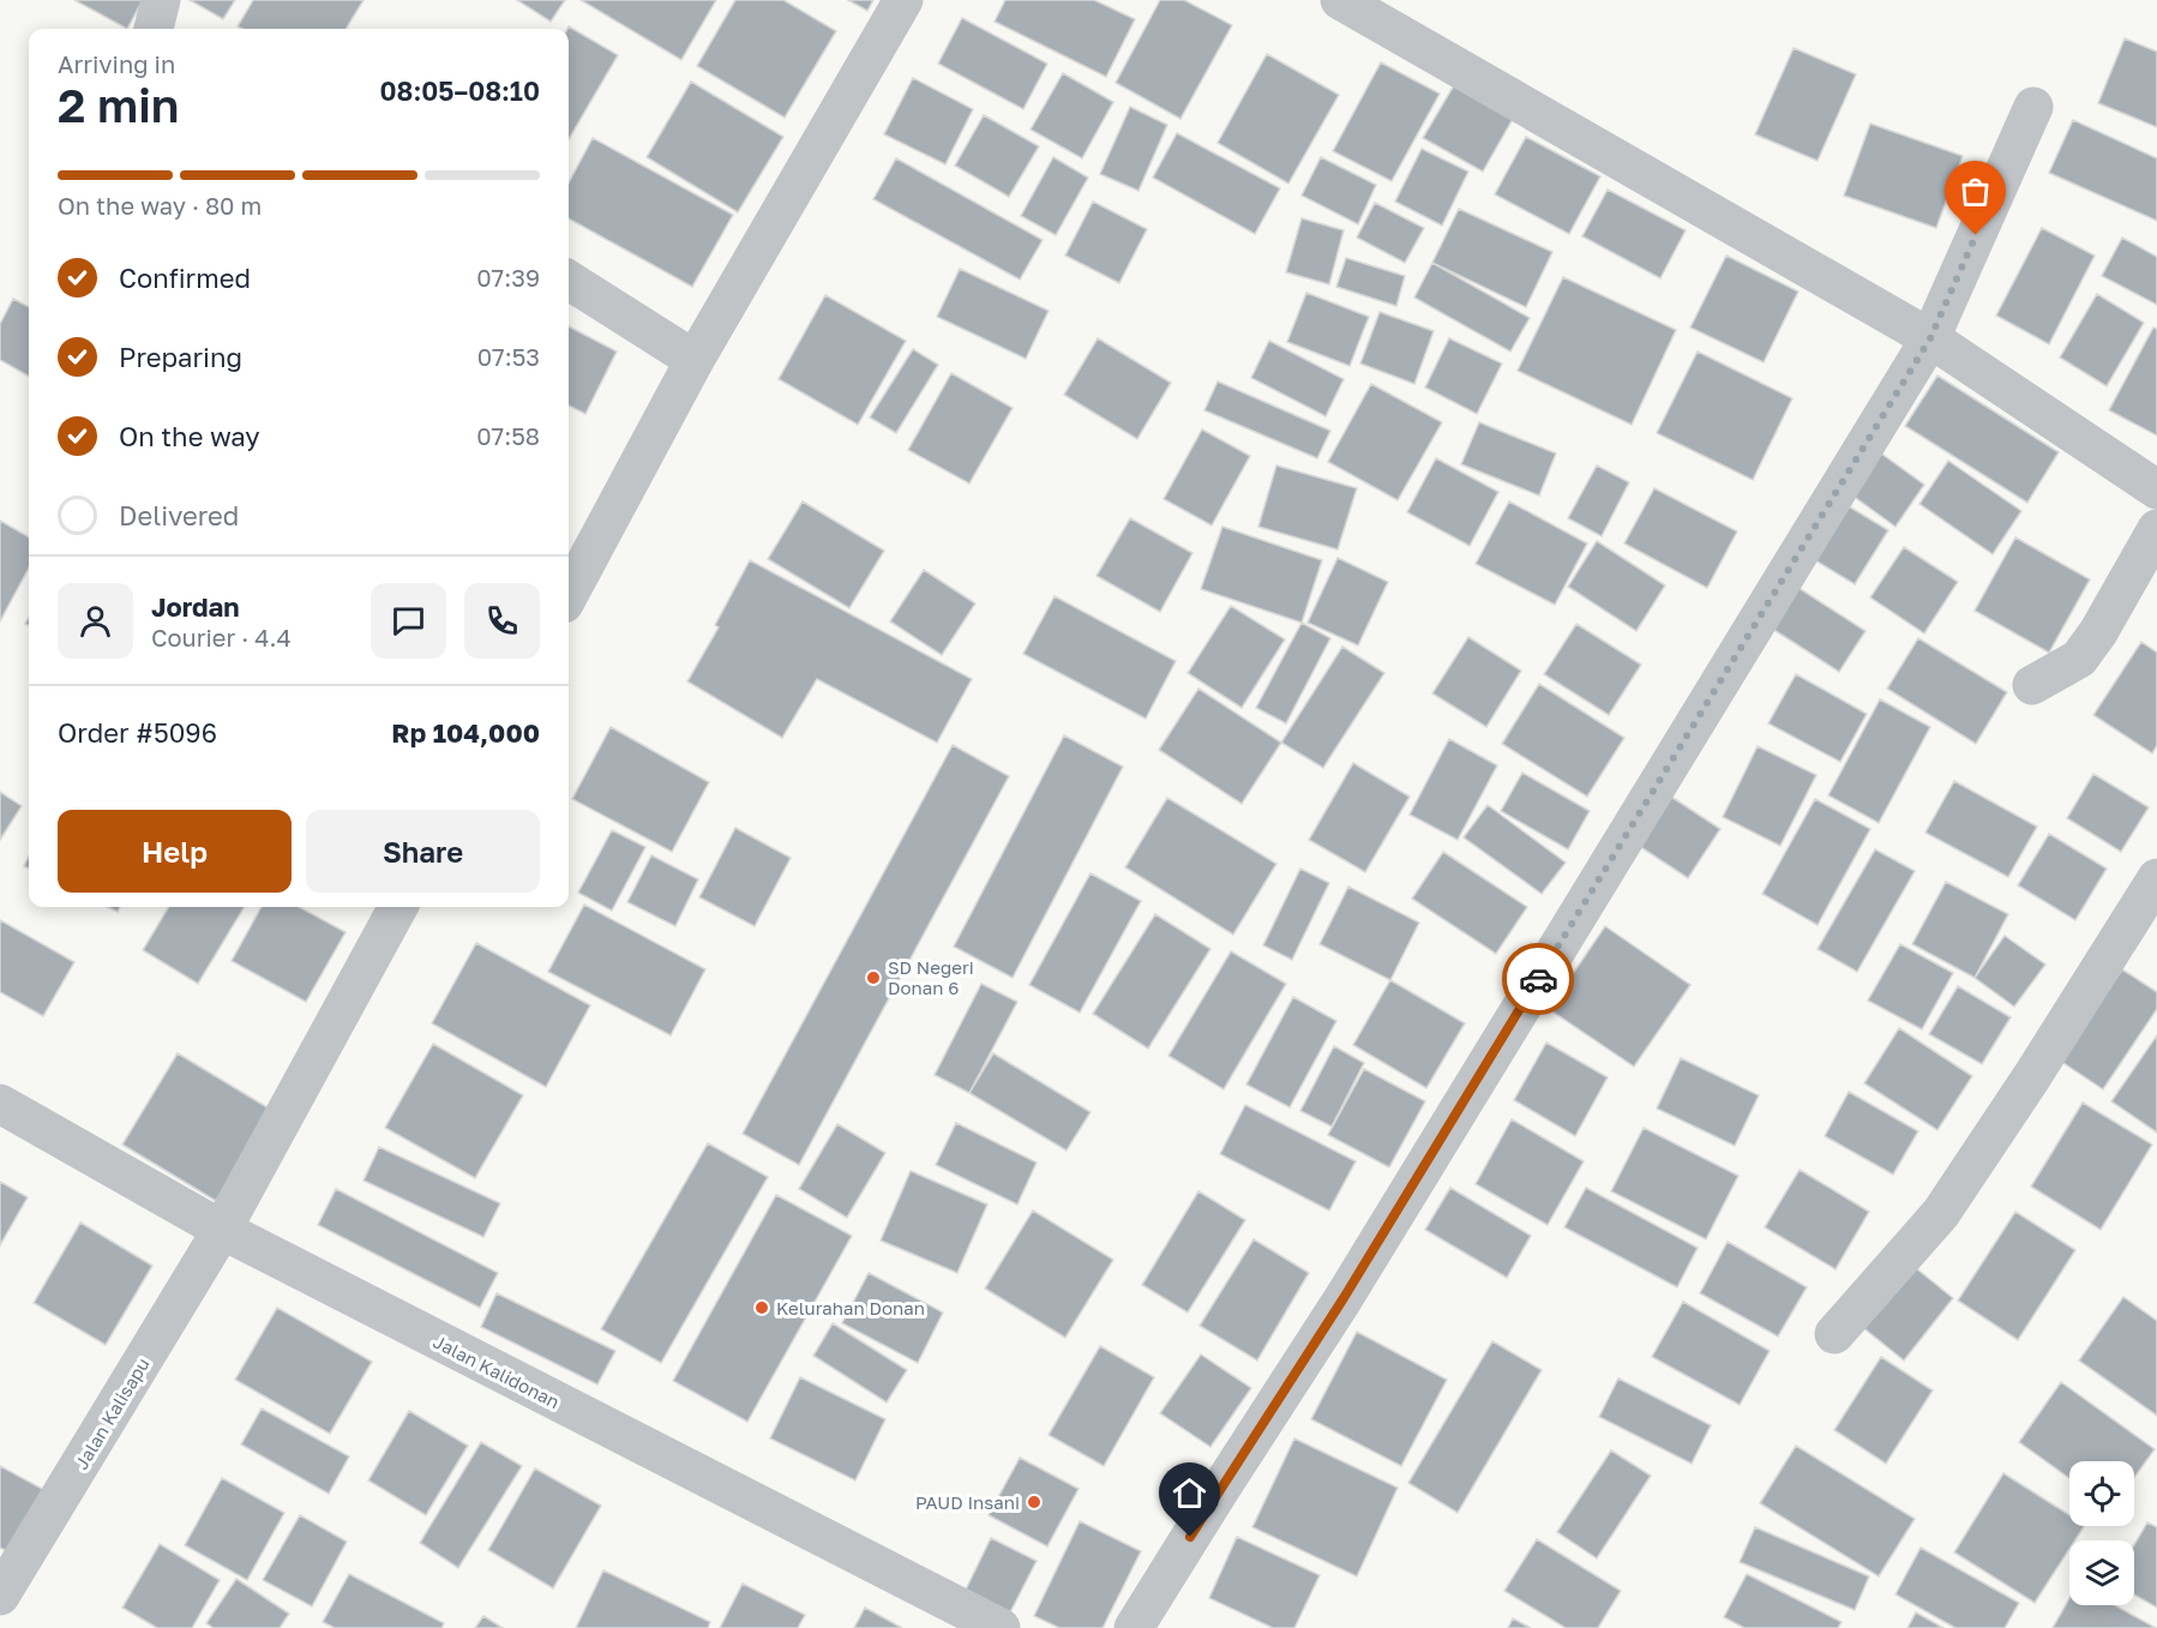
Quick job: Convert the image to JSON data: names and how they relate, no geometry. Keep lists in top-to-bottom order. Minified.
{"streets":{"street":["Jalan Kalidonan","Jalan Kalisapu"]},"crossings":[["Jalan Kalidonan","Jalan Kalisapu"]],"places":["SD Negeri Donan 6","Kelurahan Donan","PAUD Insani"],"page":{"heading":["2 min","Arriving in","08:05–08:10"],"panel":["Jordan","Courier · 4.4","Order #5096","Rp 104,000"],"bar":"On the way · 80 m","list":[["Confirmed","07:39"],["Preparing","07:53"],["On the way","07:58"],"Delivered"],"buttons":["Help","Share"]}}
